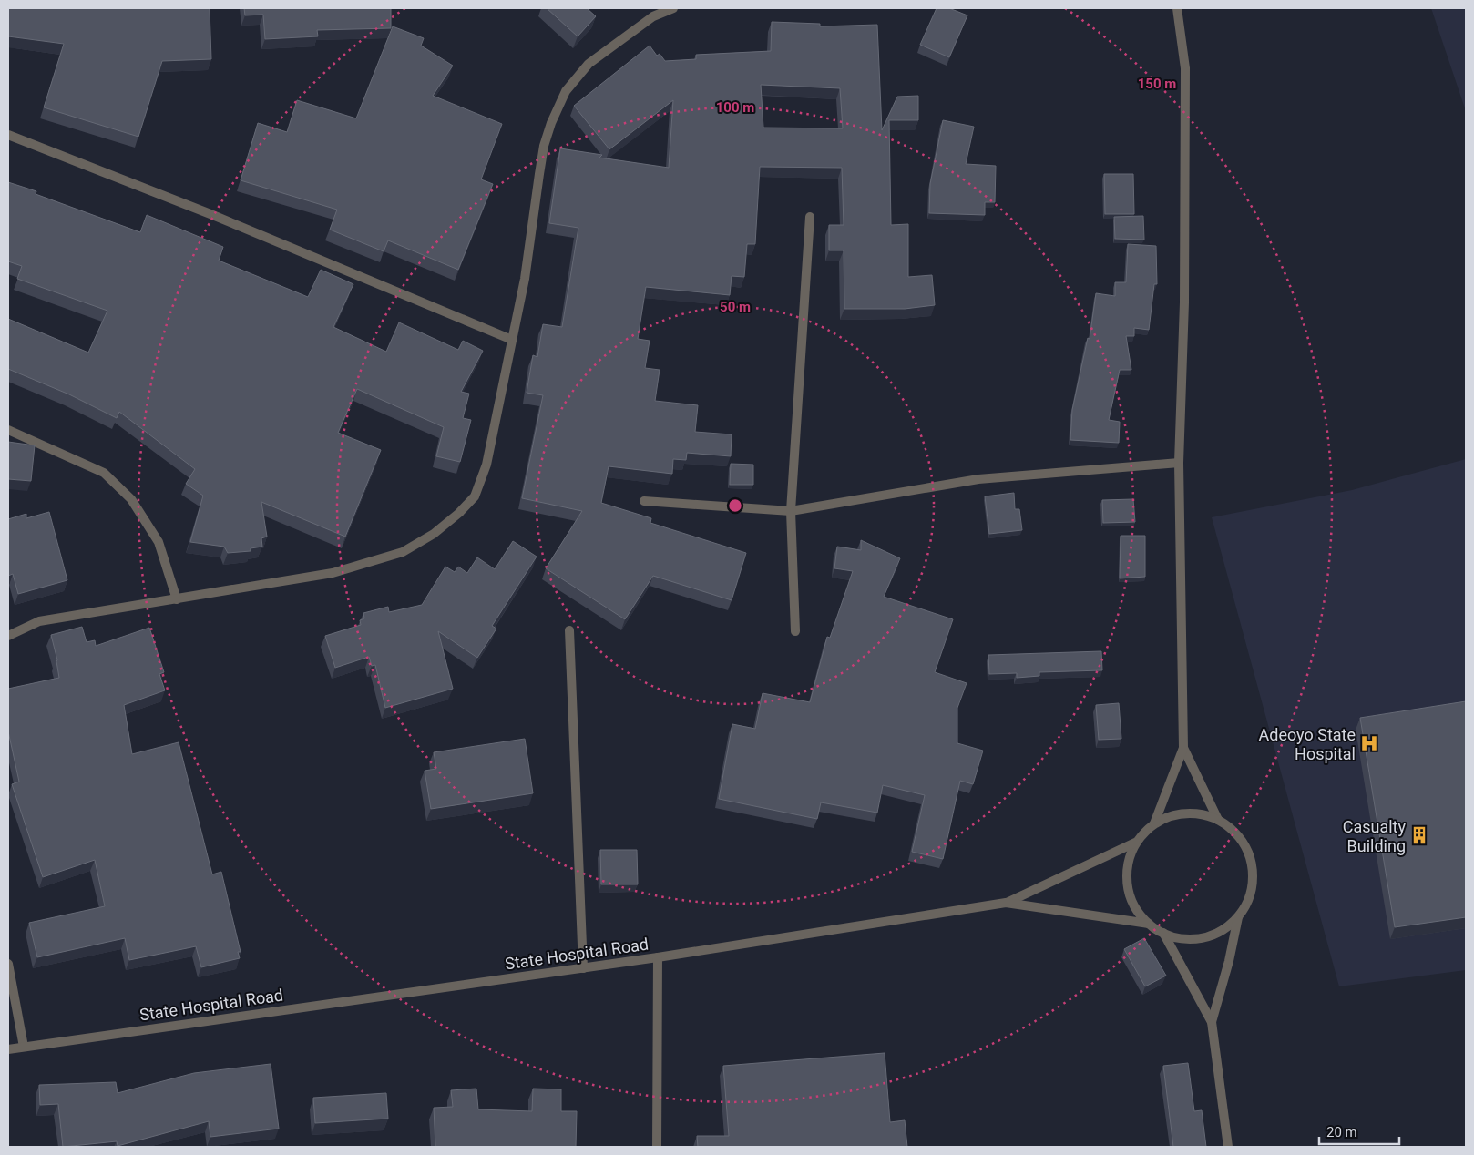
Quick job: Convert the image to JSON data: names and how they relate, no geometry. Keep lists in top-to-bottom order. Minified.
{"streets":{"street":["State Hospital Road"]},"places":{"hospital":["Adeoyo State Hospital"],"building":["Casualty Building"]},"scale_bar":"20 m","rings":["150 m","100 m","50 m"]}
